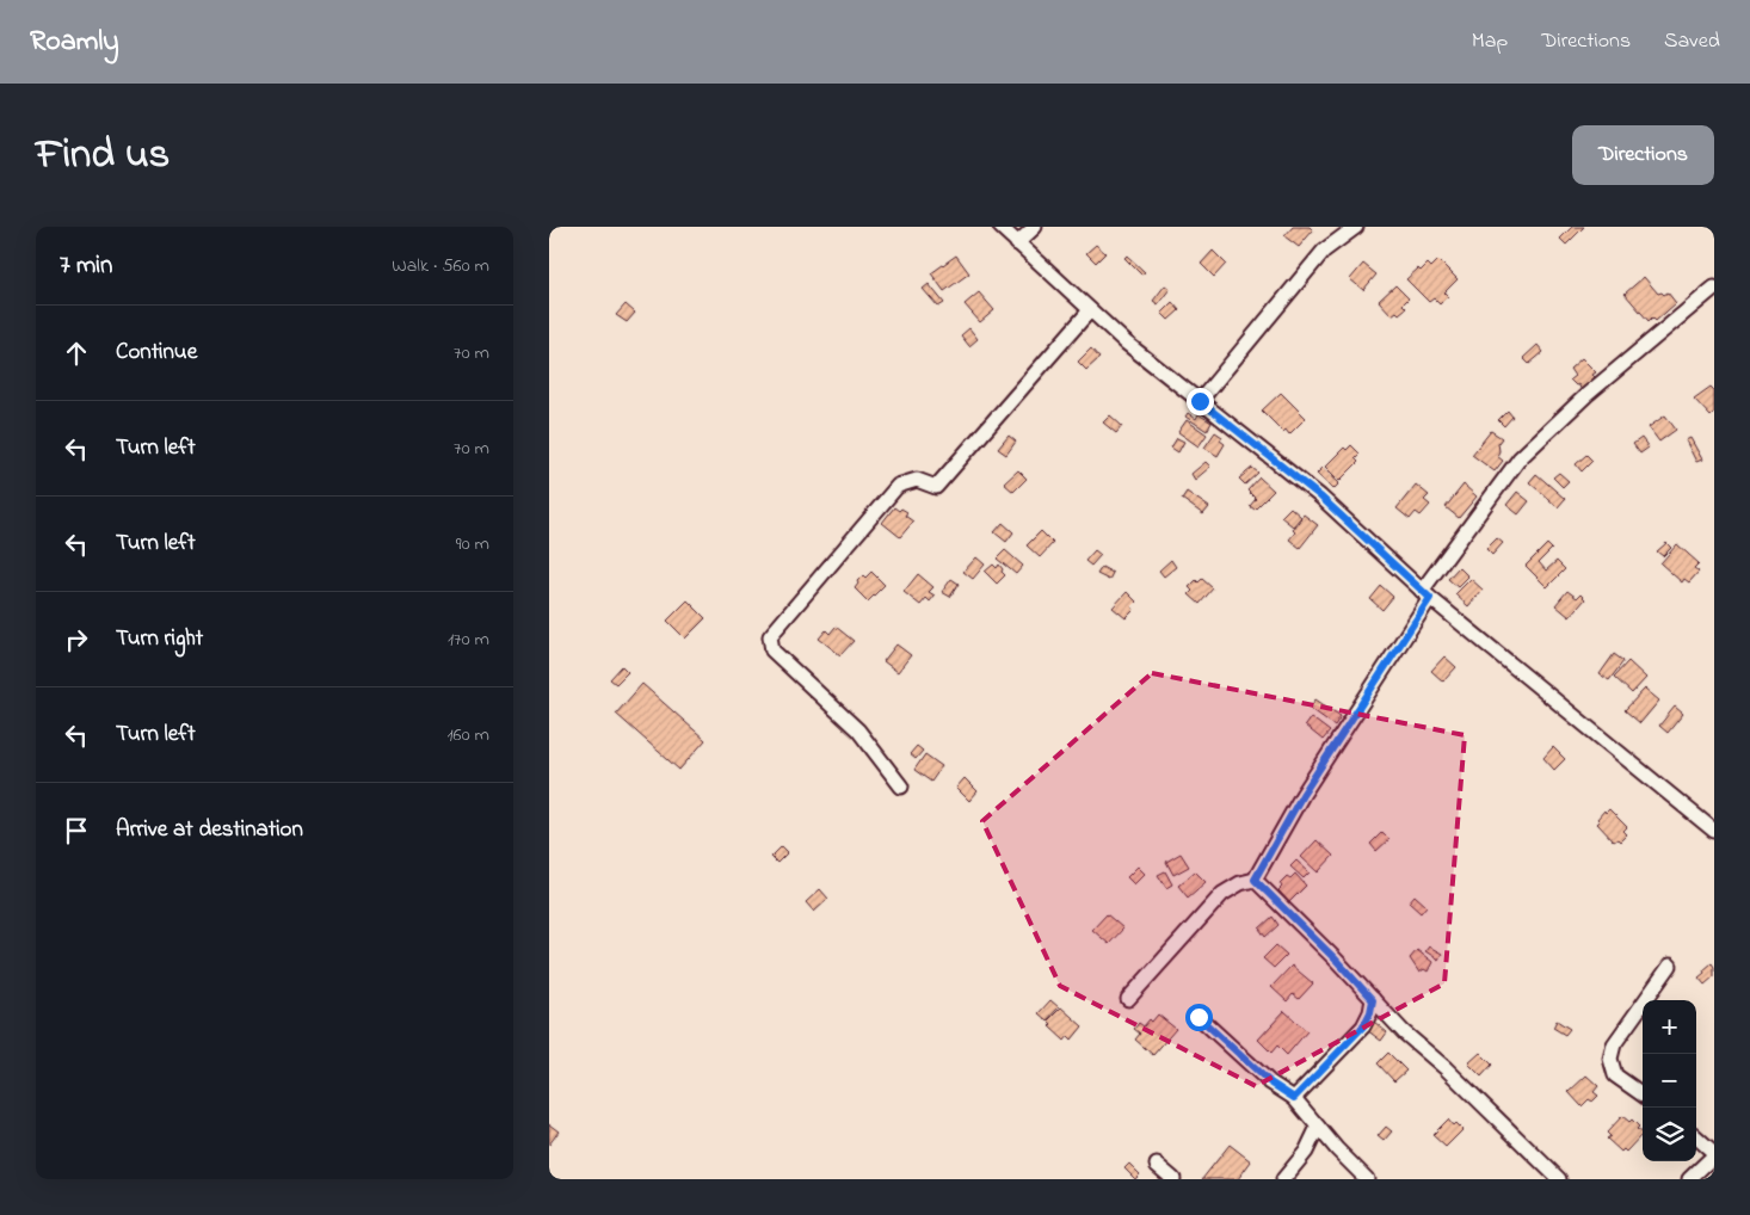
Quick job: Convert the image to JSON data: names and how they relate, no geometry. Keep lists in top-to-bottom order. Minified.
{"page":{"header":"Roamly","nav":["Map","Directions","Saved"],"title":"Find us","buttons":"Directions","heading":["7 min","Walk · 560 m"],"list":[["Continue","70 m"],["Turn left","70 m"],["Turn left","90 m"],["Turn right","170 m"],["Turn left","160 m"],"Arrive at destination"],"map_buttons":["+","−"]}}
